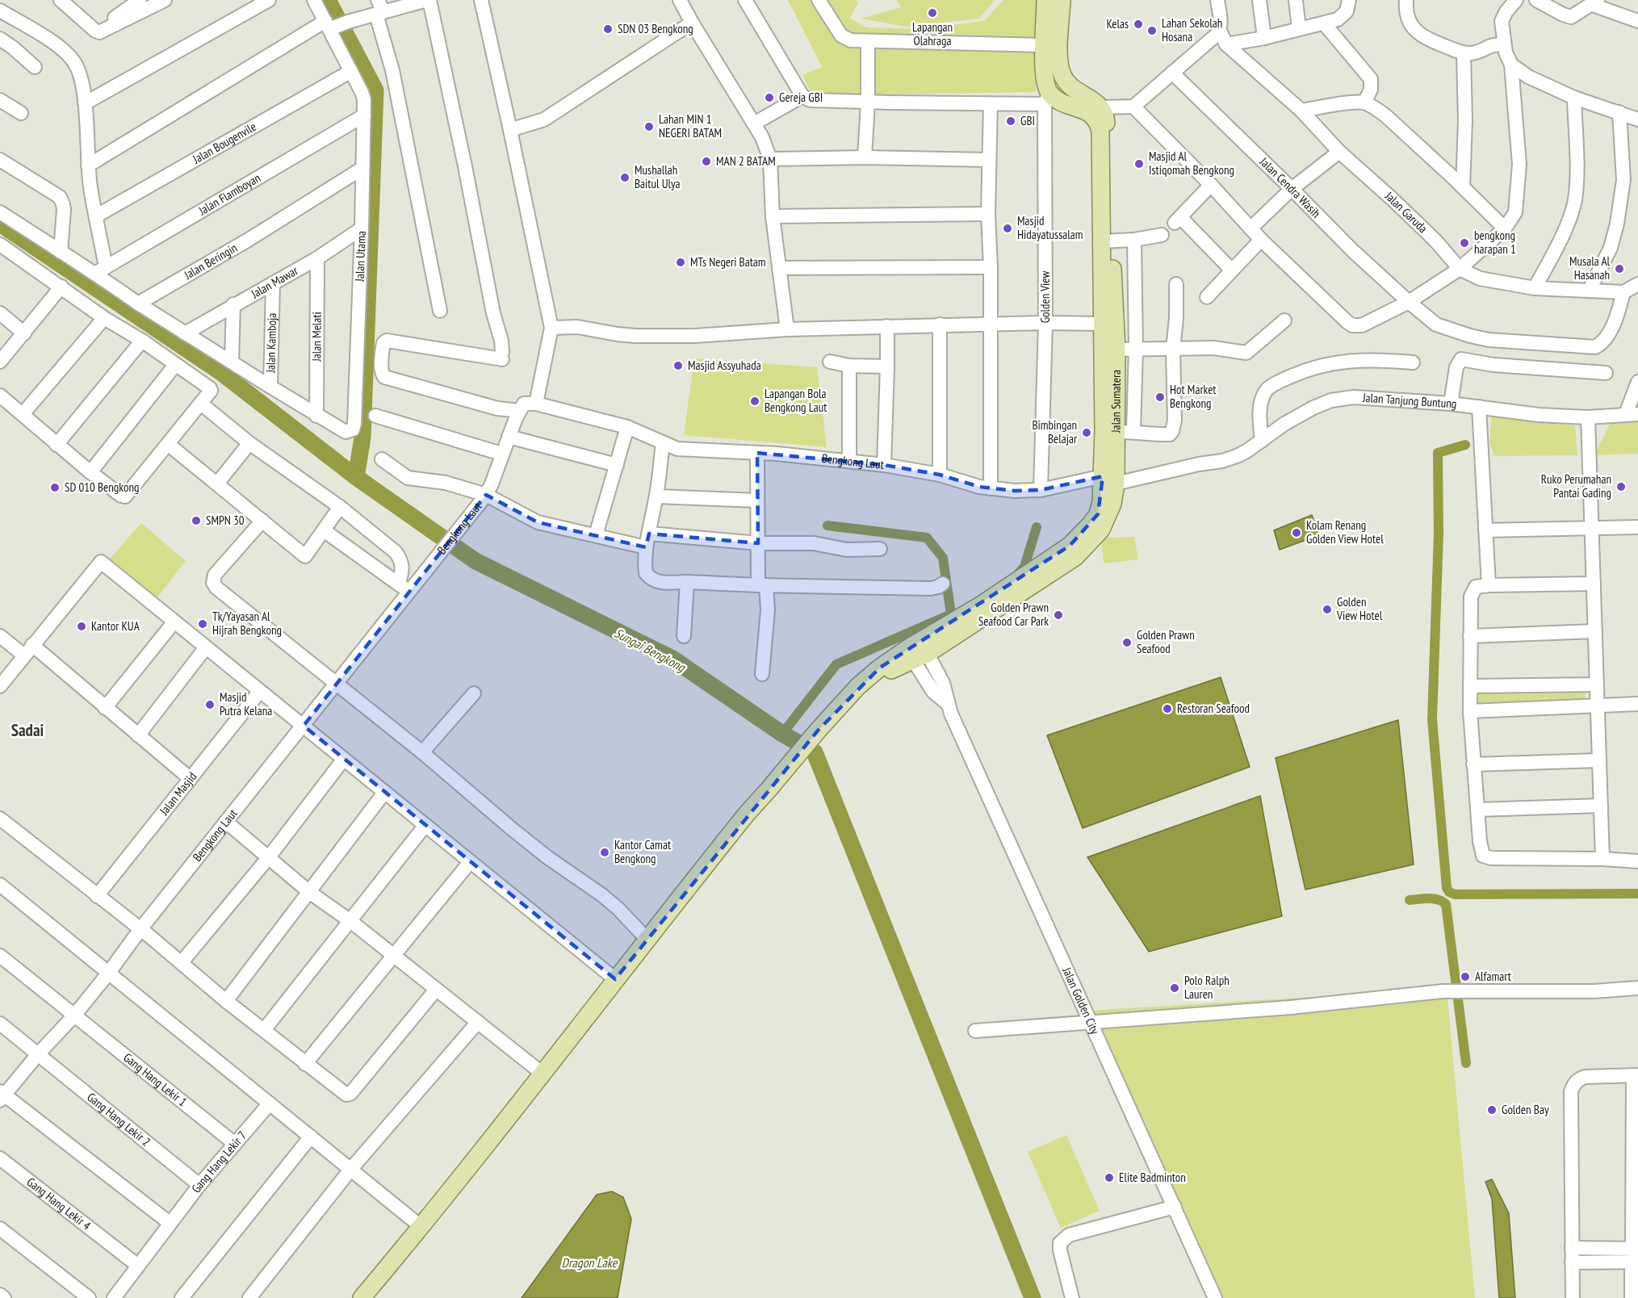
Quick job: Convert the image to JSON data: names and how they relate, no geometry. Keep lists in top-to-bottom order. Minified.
{"streets":{"main road":["Jalan Sumatera"],"street":["Jalan Bougenvile","Jalan Cendra Wasih","Jalan Flamboyan","Jalan Garuda","Jalan Utama","Jalan Beringin","Jalan Mawar","Golden View","Jalan Melati","Jalan Kamboja","Jalan Tanjung Buntung","Bengkong Laut","Jalan Masjid","Jalan Golden City","Gang Hang Lekir 1","Gang Hang Lekir 2","Gang Hang Lekir 7","Gang Hang Lekir 4"]},"crossings":[["Jalan Bougenvile","Jalan Utama"],["Jalan Cendra Wasih","Jalan Garuda"],["Jalan Flamboyan","Jalan Utama"],["Jalan Utama","Jalan Beringin"],["Jalan Utama","Jalan Mawar"],["Jalan Utama","Jalan Melati"],["Jalan Utama","Jalan Kamboja"],["Jalan Beringin","Jalan Kamboja"],["Jalan Mawar","Jalan Melati"],["Jalan Mawar","Jalan Kamboja"],["Golden View","Jalan Sumatera"],["Golden View","Bengkong Laut"],["Jalan Sumatera","Bengkong Laut"],["Jalan Sumatera","Jalan Golden City"],["Jalan Tanjung Buntung","Bengkong Laut"],["Bengkong Laut","Gang Hang Lekir 1"],["Bengkong Laut","Gang Hang Lekir 2"],["Gang Hang Lekir 1","Gang Hang Lekir 7"],["Gang Hang Lekir 2","Gang Hang Lekir 7"],["Gang Hang Lekir 7","Gang Hang Lekir 4"]],"districts":["Sadai"],"water":["Sungai Bengkong","Dragon Lake"],"places":["Lapangan Olahraga","Kelas","SDN 03 Bengkong","Lahan Sekolah Hosana","Gereja GBI","GBI","Lahan MIN 1 NEGERI BATAM","MAN 2 BATAM","Masjid Al Istiqomah Bengkong","Mushallah Baitul Ulya","Masjid Hidayatussalam","bengkong harapan 1","MTs Negeri Batam","Musala Al Hasanah","Masjid Assyuhada","Hot Market Bengkong","Lapangan Bola Bengkong Laut","Bimbingan Belajar","Ruko Perumahan Pantai Gading","SD 010 Bengkong","SMPN 30","Kolam Renang Golden View Hotel","Golden View Hotel","Golden Prawn Seafood Car Park","Tk/Yayasan Al Hijrah Bengkong","Kantor KUA","Golden Prawn Seafood","Masjid Putra Kelana","Restoran Seafood","Kantor Camat Bengkong","Alfamart","Polo Ralph Lauren","Golden Bay","Elite Badminton"]}
